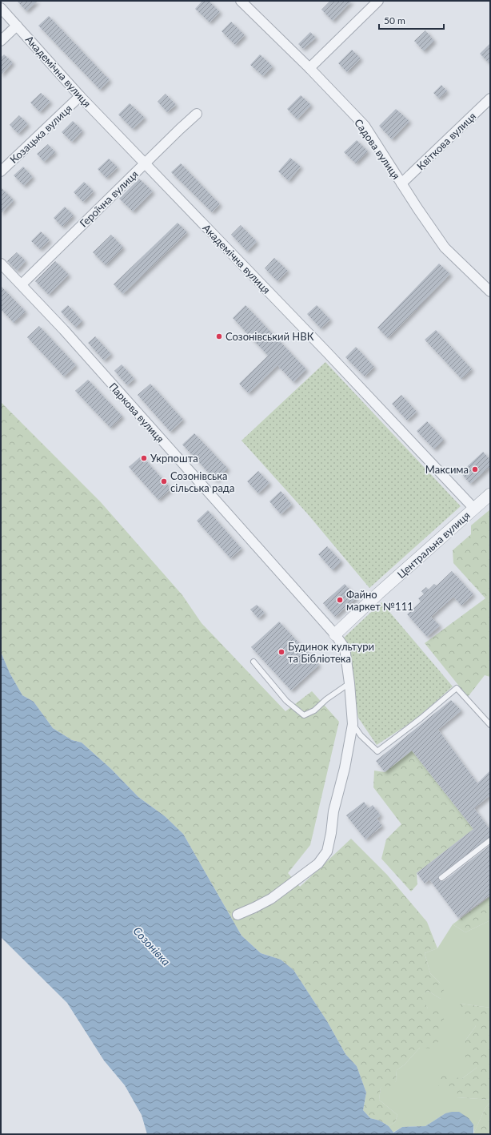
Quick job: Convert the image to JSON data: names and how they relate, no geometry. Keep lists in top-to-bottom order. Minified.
{"streets":{"street":["Академічна вулиця","Козацька вулиця","Квіткова вулиця","Садова вулиця","Героїчна вулиця","Паркова вулиця","Центральна вулиця"]},"crossings":[["Академічна вулиця","Козацька вулиця"],["Академічна вулиця","Героїчна вулиця"],["Академічна вулиця","Центральна вулиця"],["Квіткова вулиця","Садова вулиця"],["Героїчна вулиця","Паркова вулиця"],["Паркова вулиця","Центральна вулиця"]],"water":["Созонівка"],"places":["Созонівський НВК","Укрпошта","Максима","Созонівська сільська рада","Файно маркет №111","Будинок культури та Бібліотека"],"scale_bar":"50 m"}
